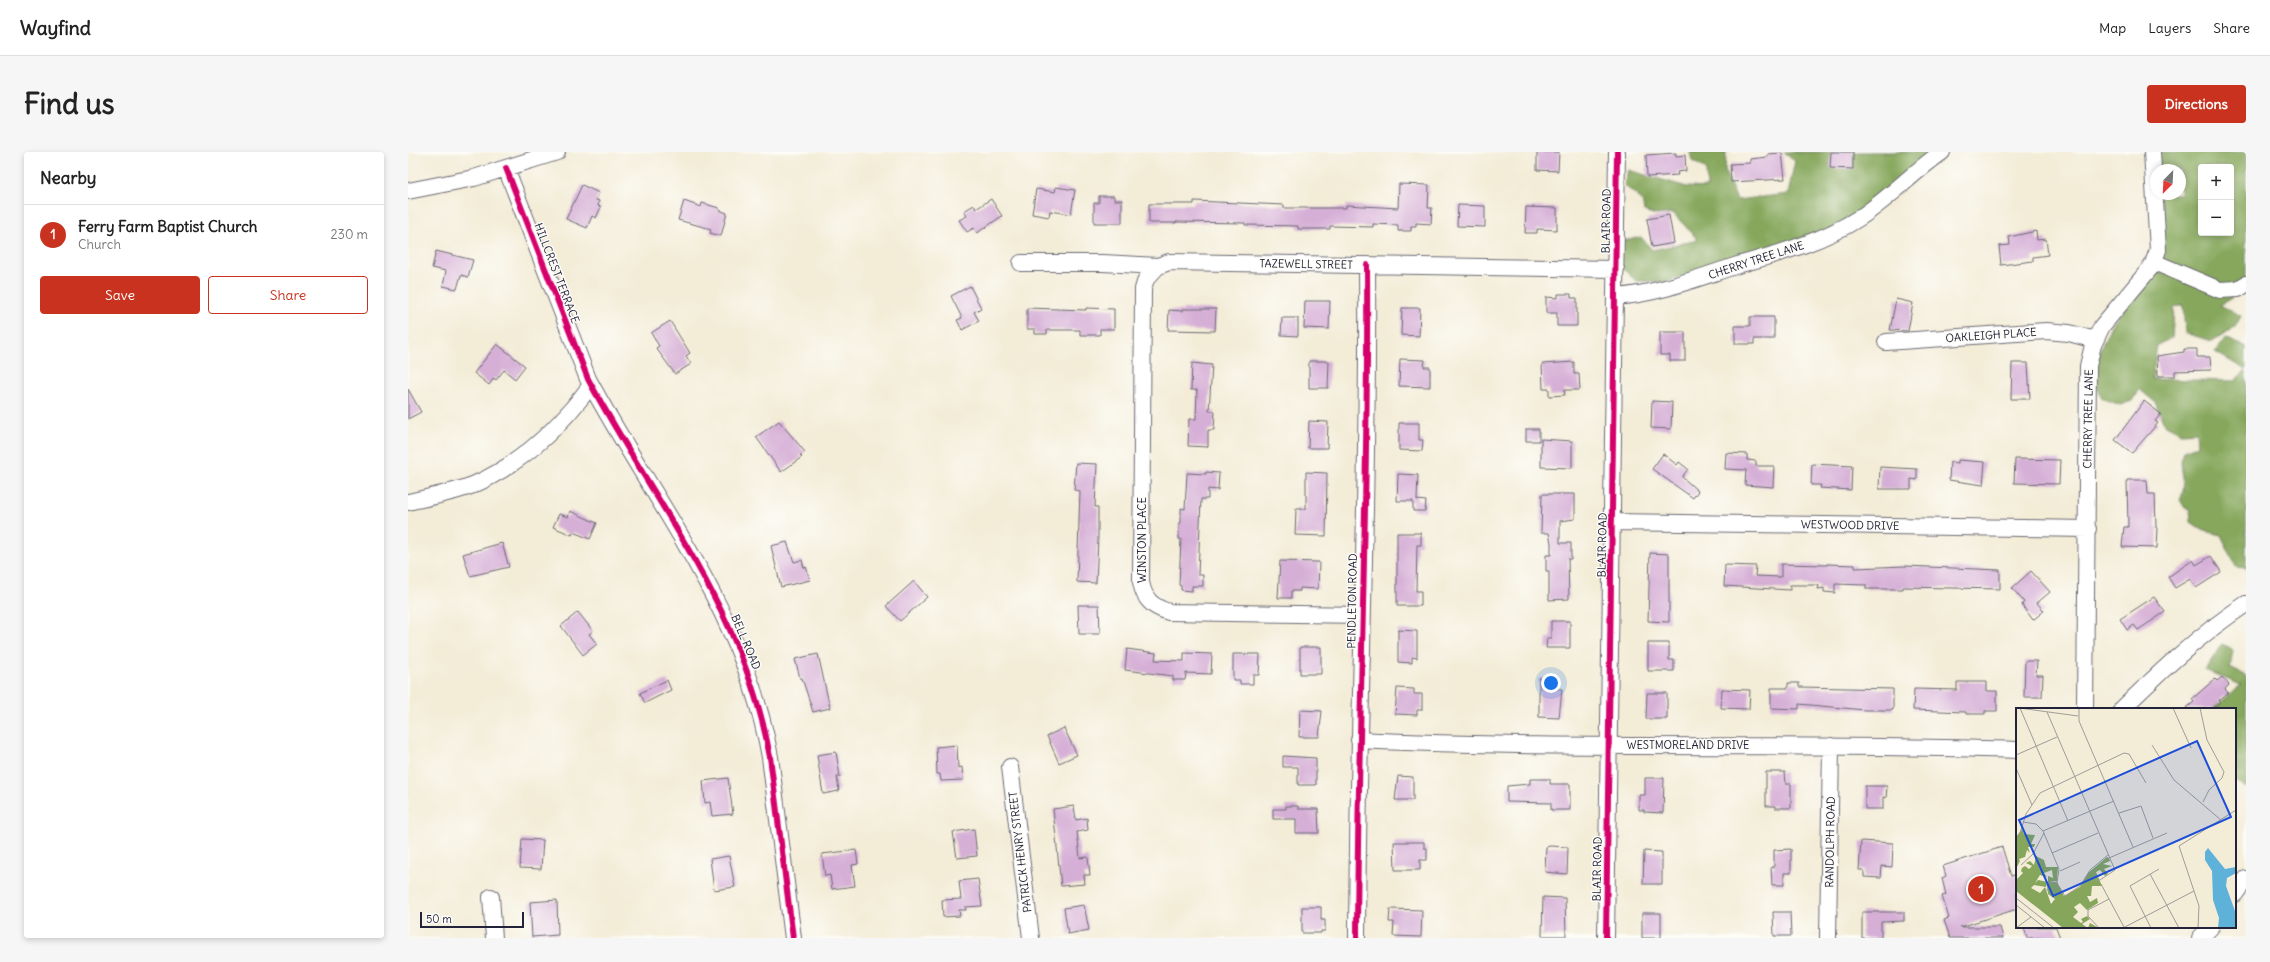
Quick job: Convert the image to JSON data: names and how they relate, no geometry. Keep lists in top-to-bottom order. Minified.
{"streets":{"street":["BLAIR ROAD","CHERRY TREE LANE","TAZEWELL STREET","HILLCREST TERRACE","OAKLEIGH PLACE","WESTWOOD DRIVE","WINSTON PLACE","PENDLETON ROAD","BELL ROAD","WESTMORELAND DRIVE","RANDOLPH ROAD","PATRICK HENRY STREET"]},"crossings":[["BLAIR ROAD","CHERRY TREE LANE"],["BLAIR ROAD","TAZEWELL STREET"],["BLAIR ROAD","WESTWOOD DRIVE"],["BLAIR ROAD","WESTMORELAND DRIVE"],["CHERRY TREE LANE","OAKLEIGH PLACE"],["CHERRY TREE LANE","WESTWOOD DRIVE"],["TAZEWELL STREET","WINSTON PLACE"],["TAZEWELL STREET","PENDLETON ROAD"],["HILLCREST TERRACE","BELL ROAD"],["WINSTON PLACE","PENDLETON ROAD"],["PENDLETON ROAD","WESTMORELAND DRIVE"],["WESTMORELAND DRIVE","RANDOLPH ROAD"]],"scale_bar":"50 m","north":"bottom left","page":{"header":"Wayfind","nav":["Map","Layers","Share"],"buttons":["Directions",["Save","Share"]],"title":"Find us","heading":"Nearby","map_buttons":["+","−"],"list":[{"mark":"1","name":"Ferry Farm Baptist Church","note":"Church","value":"230 m"}],"pins":"1","scale":"50 m"}}
